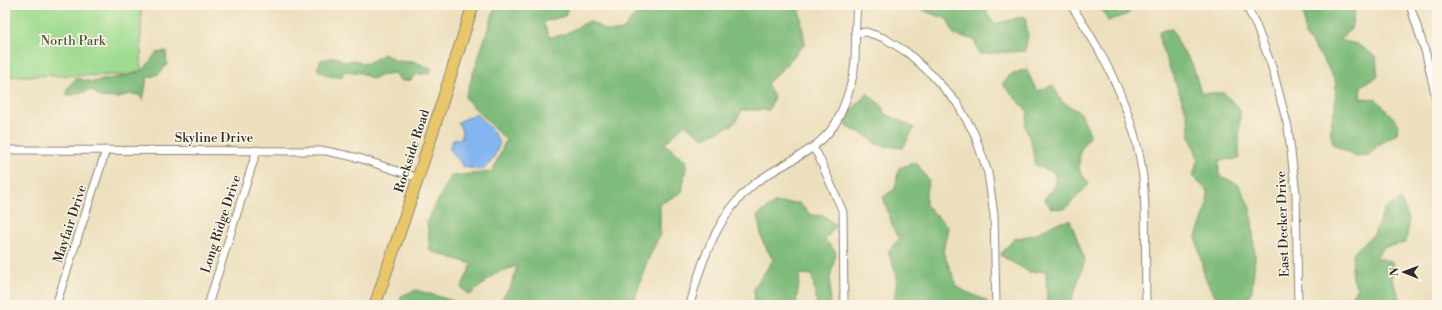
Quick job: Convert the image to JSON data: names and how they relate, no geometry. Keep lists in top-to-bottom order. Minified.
{"streets":{"main road":["Rockside Road"],"street":["Skyline Drive","Mayfair Drive","Long Ridge Drive","East Decker Drive"]},"crossings":[["Skyline Drive","Rockside Road"],["Skyline Drive","Mayfair Drive"],["Skyline Drive","Long Ridge Drive"]],"parks":["North Park"],"north":"left"}
